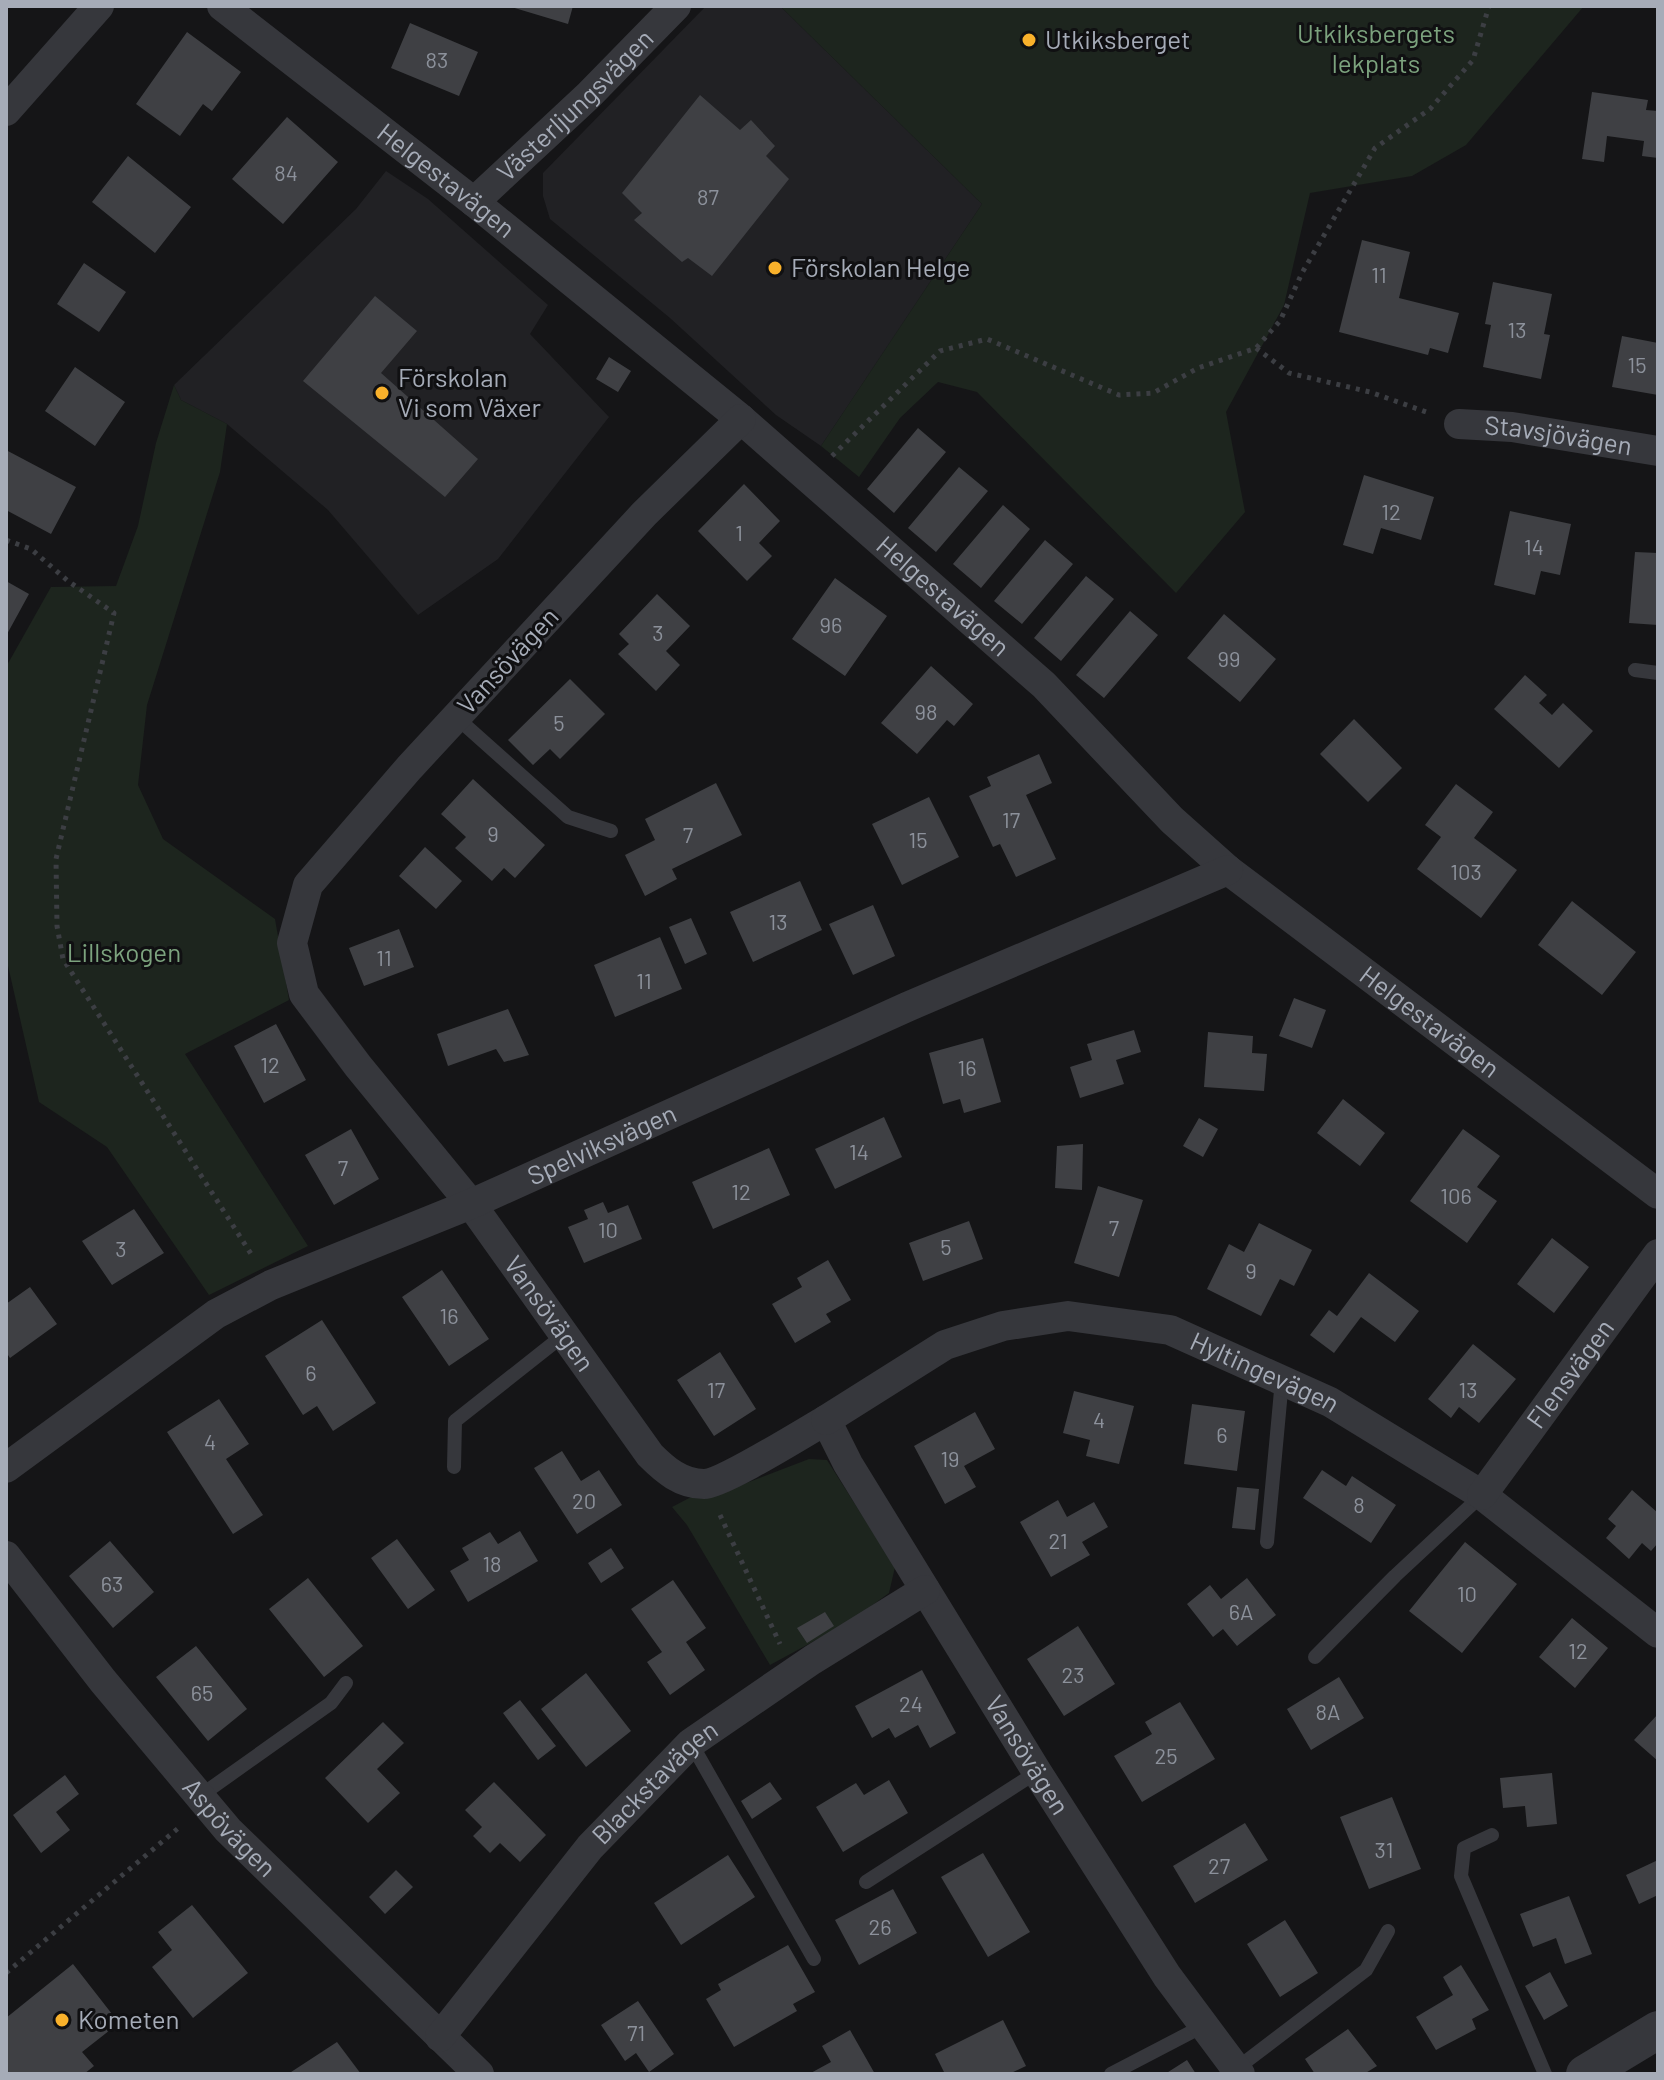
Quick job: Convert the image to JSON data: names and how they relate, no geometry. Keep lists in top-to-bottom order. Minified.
{"streets":{"street":["Västerljungsvägen","Helgestavägen","Stavsjövägen","Vansövägen","Spelviksvägen","Hyltingevägen","Flensvägen","Blackstavägen","Aspövägen"]},"crossings":[["Västerljungsvägen","Helgestavägen"],["Helgestavägen","Vansövägen"],["Helgestavägen","Spelviksvägen"],["Vansövägen","Spelviksvägen"],["Vansövägen","Hyltingevägen"],["Vansövägen","Blackstavägen"],["Hyltingevägen","Flensvägen"],["Blackstavägen","Aspövägen"]],"parks":["Utkiksbergets lekplats","Lillskogen"],"places":["Utkiksberget","Förskolan Helge","Förskolan Vi som Växer","Kometen"],"house_numbers":["83","84","87","11","13","15","12","1","14","96","3","99","98","5","17","9","7","15","103","13","11","11","12","16","14","7","12","106","7","10","5","3","9","16","6","17","13","4","6","4","19","20","8","21","18","63","10","6A","12","23","65","24","8A","25","31","27","26","71"]}
